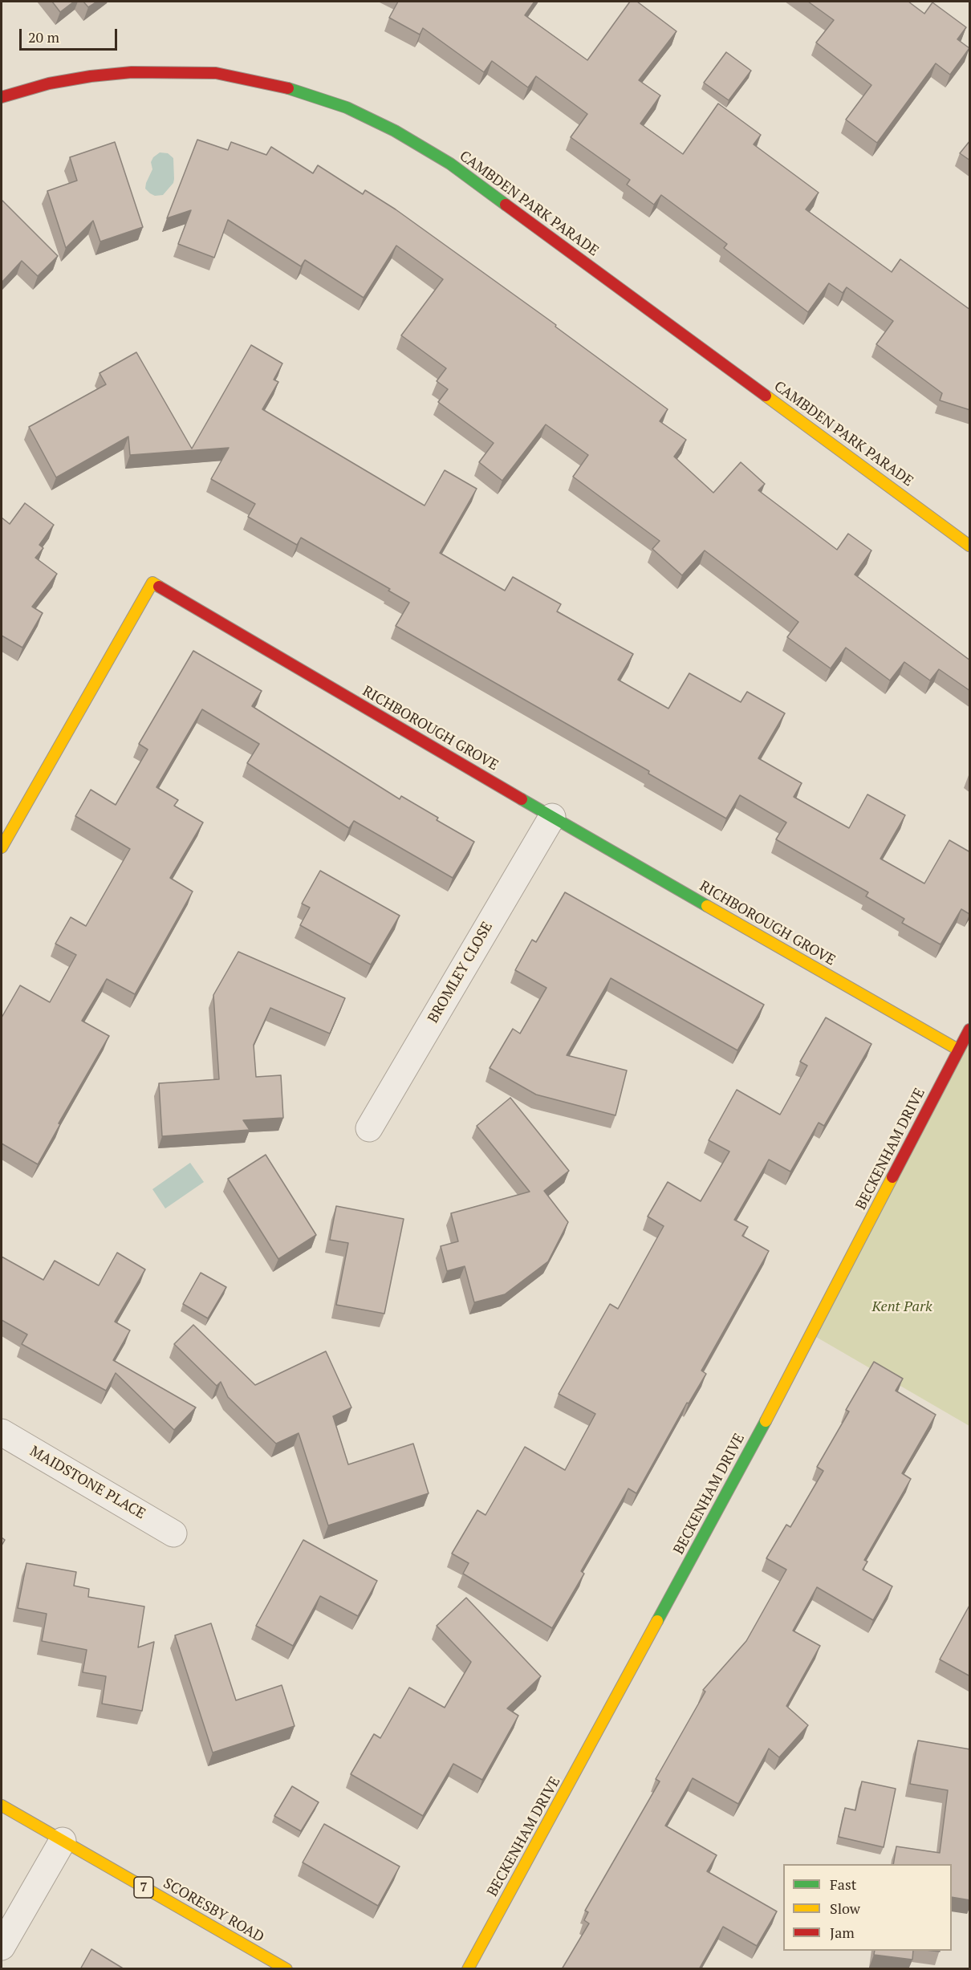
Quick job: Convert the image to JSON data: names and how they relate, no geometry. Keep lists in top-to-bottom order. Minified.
{"streets":{"street":["CAMBDEN PARK PARADE","RICHBOROUGH GROVE","BROMLEY CLOSE","BECKENHAM DRIVE","MAIDSTONE PLACE","7","SCORESBY ROAD"]},"crossings":[["RICHBOROUGH GROVE","BROMLEY CLOSE"],["RICHBOROUGH GROVE","BECKENHAM DRIVE"]],"parks":["Kent Park"],"legend":["Fast","Slow","Jam"],"scale_bar":"20 m"}
